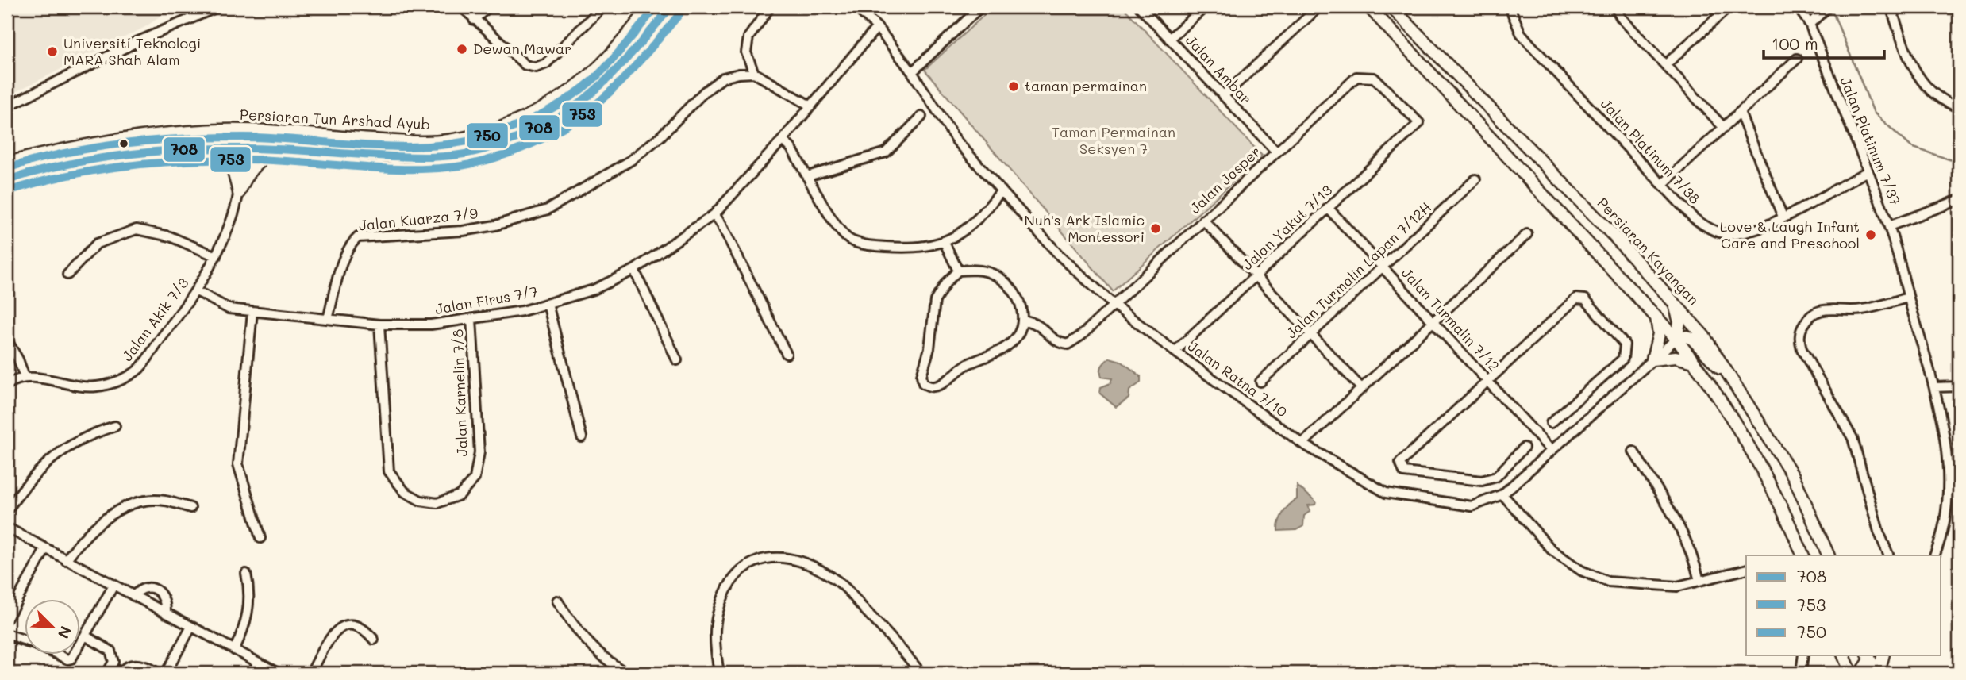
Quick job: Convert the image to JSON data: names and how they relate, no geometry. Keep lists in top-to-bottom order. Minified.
{"streets":{"main road":["Persiaran Tun Arshad Ayub","Persiaran Kayangan"],"street":["Jalan Ambar","Jalan Platinum 7/37","Jalan Platinum 7/38","Jalan Jasper","Jalan Kuarza 7/9","Jalan Yakut 7/13","Jalan Turmalin Lapan 7/12H","Jalan Firus 7/7","Jalan Akik 7/3","Jalan Turmalin 7/12","Jalan Ratna 7/10","Jalan Karnelin 7/8"]},"crossings":[["Jalan Ambar","Jalan Jasper"],["Jalan Platinum 7/37","Jalan Platinum 7/38"],["Jalan Jasper","Jalan Yakut 7/13"],["Jalan Jasper","Jalan Ratna 7/10"],["Jalan Kuarza 7/9","Jalan Firus 7/7"],["Jalan Yakut 7/13","Jalan Turmalin 7/12"],["Jalan Yakut 7/13","Jalan Ratna 7/10"],["Jalan Turmalin Lapan 7/12H","Jalan Turmalin 7/12"],["Jalan Firus 7/7","Jalan Akik 7/3"],["Jalan Firus 7/7","Jalan Ratna 7/10"],["Jalan Firus 7/7","Jalan Karnelin 7/8"],["Jalan Turmalin 7/12","Jalan Ratna 7/10"]],"parks":["Taman Permainan Seksyen 7"],"places":["Dewan Mawar","Universiti Teknologi MARA Shah Alam","taman permainan","Nuh's Ark Islamic Montessori","Love & Laugh Infant Care and Preschool"],"lines":["transit line 708","transit line 750","transit line 753"],"legend":["708","753","750"],"scale_bar":"100 m","north":"bottom right"}
